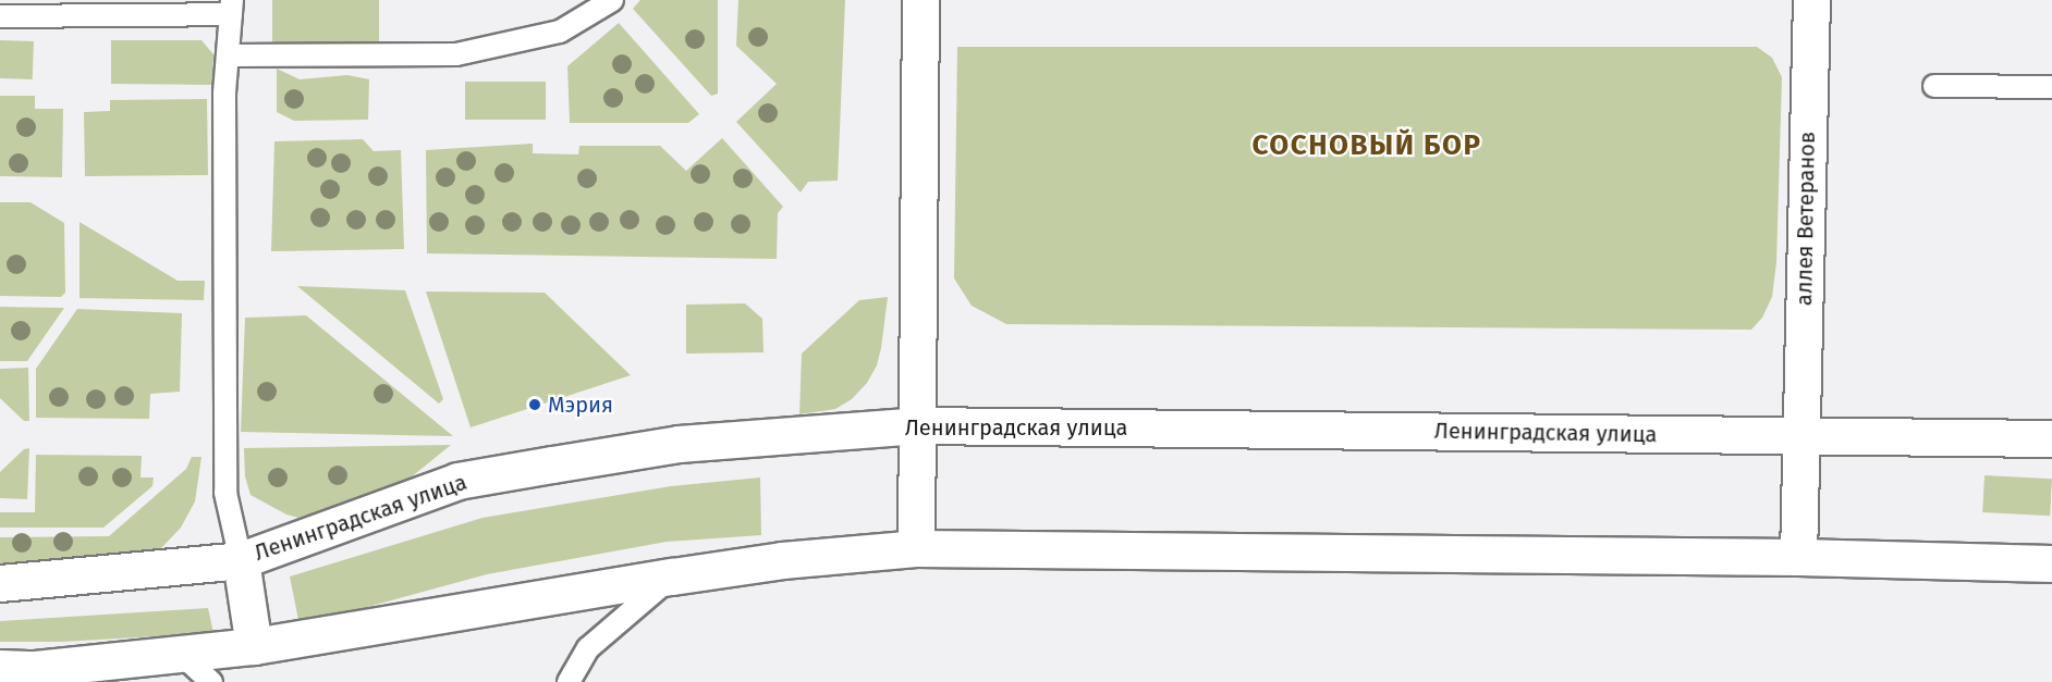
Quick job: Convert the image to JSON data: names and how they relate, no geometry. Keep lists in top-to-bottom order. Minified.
{"streets":{"main road":["аллея Ветеранов","Ленинградская улица"]},"crossings":[["аллея Ветеранов","Ленинградская улица"]],"districts":["СОСНОВЫЙ БОР"],"places":["Мэрия"]}
